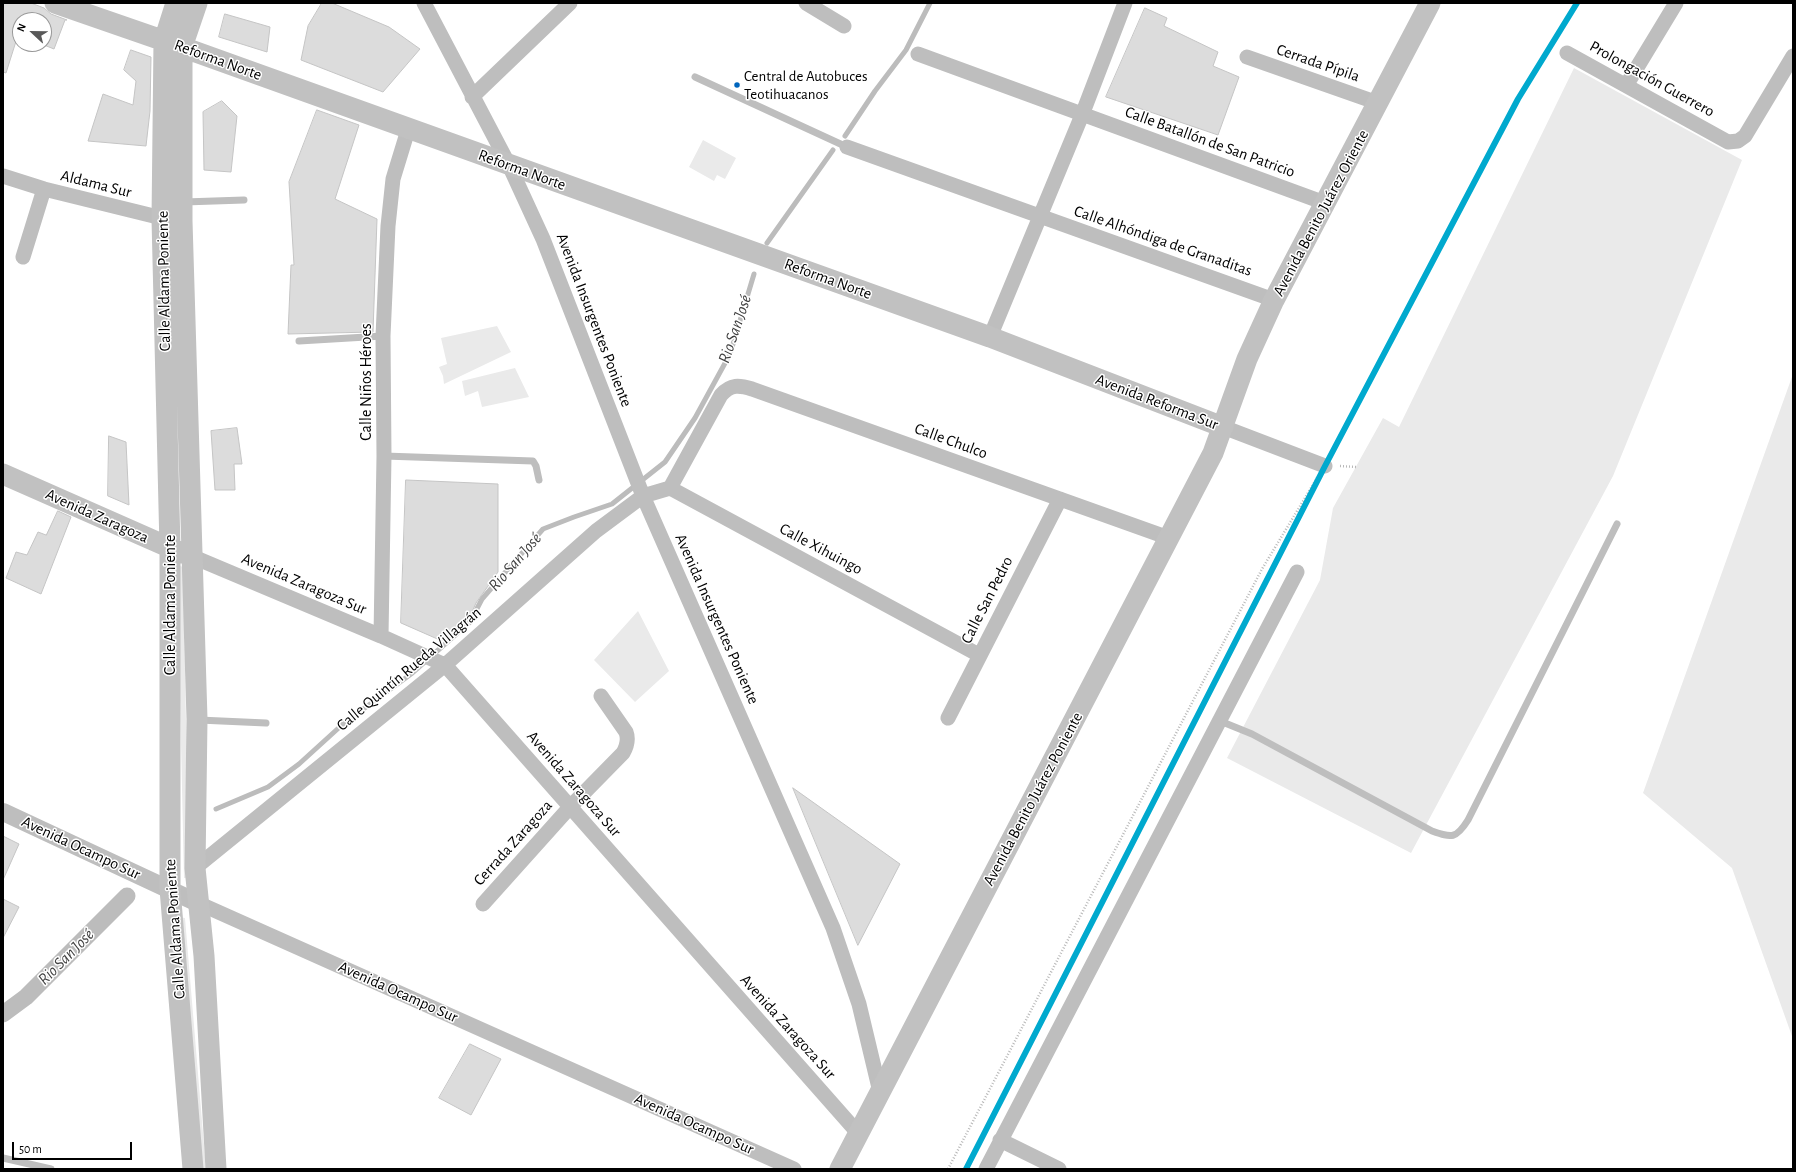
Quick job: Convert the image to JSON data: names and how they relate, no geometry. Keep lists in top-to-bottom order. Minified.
{"streets":{"main road":["Reforma Norte","Avenida Benito Juárez Oriente","Calle Aldama Poniente","Avenida Reforma Sur","Avenida Zaragoza","Avenida Benito Juárez Poniente"],"street":["Cerrada Pípila","Prolongación Guerrero","Calle Batallón de San Patricio","Aldama Sur","Calle Alhóndiga de Granaditas","Avenida Insurgentes Poniente","Calle Niños Héroes","Calle Chulco","Calle Xihuingo","Avenida Zaragoza Sur","Calle San Pedro","Calle Quintín Rueda Villagrán","Cerrada Zaragoza","Avenida Ocampo Sur"]},"crossings":[["Reforma Norte","Calle Aldama Poniente"],["Reforma Norte","Avenida Insurgentes Poniente"],["Reforma Norte","Calle Niños Héroes"],["Reforma Norte","Avenida Reforma Sur"],["Cerrada Pípila","Avenida Benito Juárez Oriente"],["Calle Batallón de San Patricio","Avenida Benito Juárez Oriente"],["Aldama Sur","Calle Aldama Poniente"],["Avenida Benito Juárez Oriente","Calle Alhóndiga de Granaditas"],["Avenida Benito Juárez Oriente","Avenida Reforma Sur"],["Avenida Benito Juárez Oriente","Avenida Benito Juárez Poniente"],["Calle Aldama Poniente","Avenida Zaragoza"],["Calle Aldama Poniente","Avenida Zaragoza Sur"],["Calle Aldama Poniente","Calle Quintín Rueda Villagrán"],["Calle Aldama Poniente","Avenida Ocampo Sur"],["Avenida Insurgentes Poniente","Calle Quintín Rueda Villagrán"],["Avenida Insurgentes Poniente","Avenida Benito Juárez Poniente"],["Calle Niños Héroes","Avenida Zaragoza Sur"],["Avenida Reforma Sur","Avenida Benito Juárez Poniente"],["Calle Chulco","Calle Xihuingo"],["Calle Chulco","Calle San Pedro"],["Calle Chulco","Avenida Benito Juárez Poniente"],["Avenida Zaragoza","Avenida Zaragoza Sur"],["Calle Xihuingo","Calle San Pedro"],["Avenida Zaragoza Sur","Calle Quintín Rueda Villagrán"],["Avenida Zaragoza Sur","Avenida Benito Juárez Poniente"],["Avenida Zaragoza Sur","Cerrada Zaragoza"]],"water":["Rio San José"],"places":["Central de Autobuces Teotihuacanos"],"scale_bar":"50 m","north":"left"}
